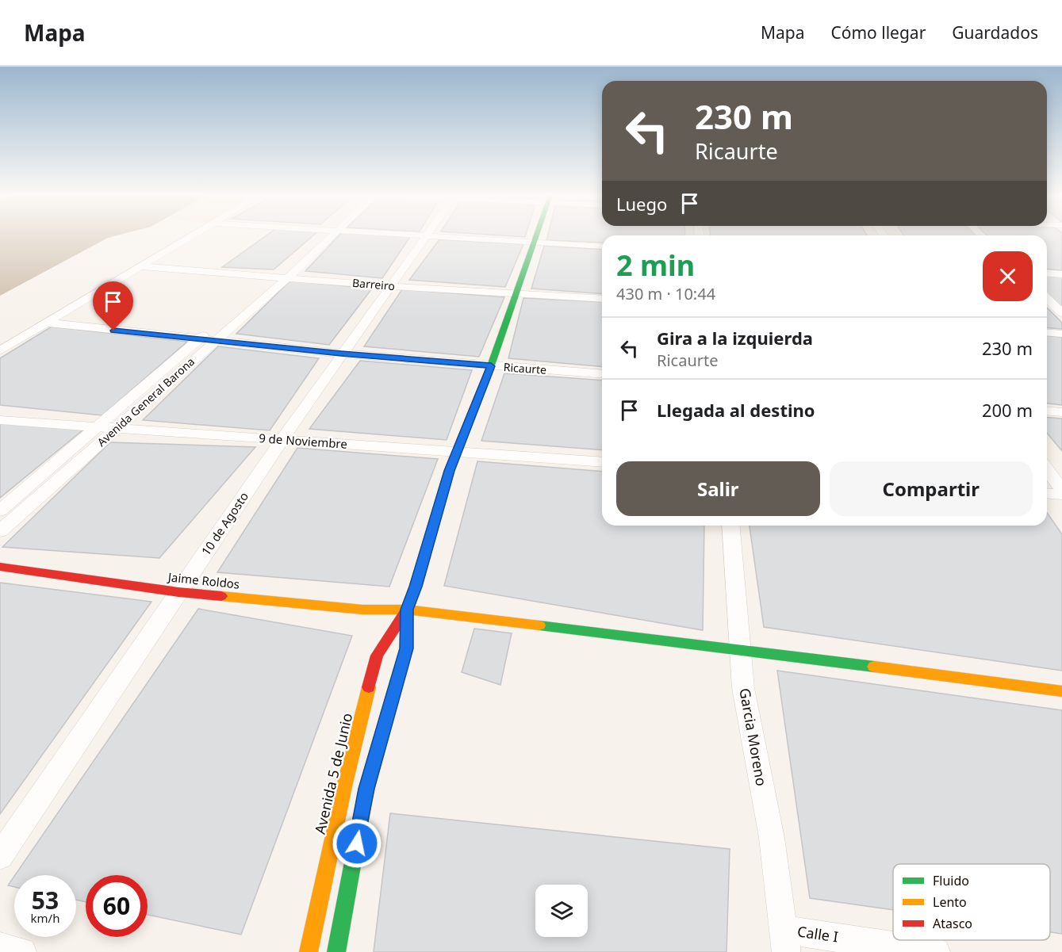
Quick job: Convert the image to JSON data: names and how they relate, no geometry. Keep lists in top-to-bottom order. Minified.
{"streets":{"main road":["Jaime Roldos","Avenida 5 de Junio"],"street":["Barreiro","Ricaurte","Avenida General Barona","9 de Noviembre","10 de Agosto","Garcia Moreno","Calle I"]},"crossings":[["Barreiro","Avenida General Barona"],["Barreiro","10 de Agosto"],["Barreiro","Avenida 5 de Junio"],["Ricaurte","Avenida General Barona"],["Ricaurte","10 de Agosto"],["Ricaurte","Avenida 5 de Junio"],["Avenida General Barona","9 de Noviembre"],["9 de Noviembre","10 de Agosto"],["9 de Noviembre","Avenida 5 de Junio"],["10 de Agosto","Jaime Roldos"],["Jaime Roldos","Garcia Moreno"],["Jaime Roldos","Avenida 5 de Junio"],["Garcia Moreno","Calle I"]],"legend":["Fluido","Lento","Atasco"],"page":{"header":"Mapa","nav":["Mapa","Cómo llegar","Guardados"],"turn":["230 m","Ricaurte"],"then":"Luego","heading":["2 min","430 m · 10:44"],"list":[{"name":"Gira a la izquierda","note":"Ricaurte","value":"230 m"},{"name":"Llegada al destino","value":"200 m"}],"buttons":["Salir","Compartir"],"speed":"53 km/h","limit":"60"}}
